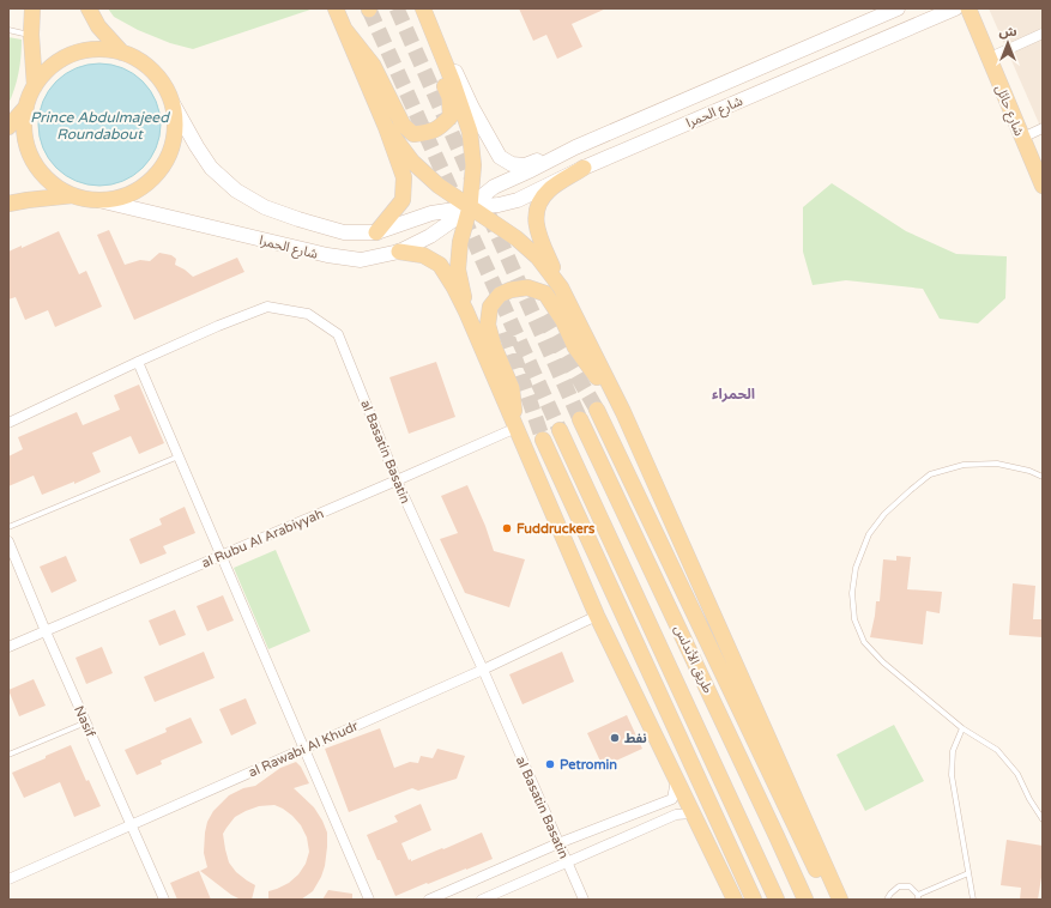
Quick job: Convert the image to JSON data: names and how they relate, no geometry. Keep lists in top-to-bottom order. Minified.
{"streets":{"main road":["شارع حائل","شارع الحمرا","طريق الأندلس"],"street":["al Basatin Basatin","al Rubu Al Arabiyyah","Nasif","al Rawabi Al Khudr"]},"crossings":[["al Basatin Basatin","al Rubu Al Arabiyyah"],["al Basatin Basatin","al Rawabi Al Khudr"],["al Rubu Al Arabiyyah","Nasif"],["Nasif","al Rawabi Al Khudr"]],"districts":["الحمراء"],"water":["Prince Abdulmajeed Roundabout"],"places":["Fuddruckers","نفط","Petromin"],"north":"top"}
